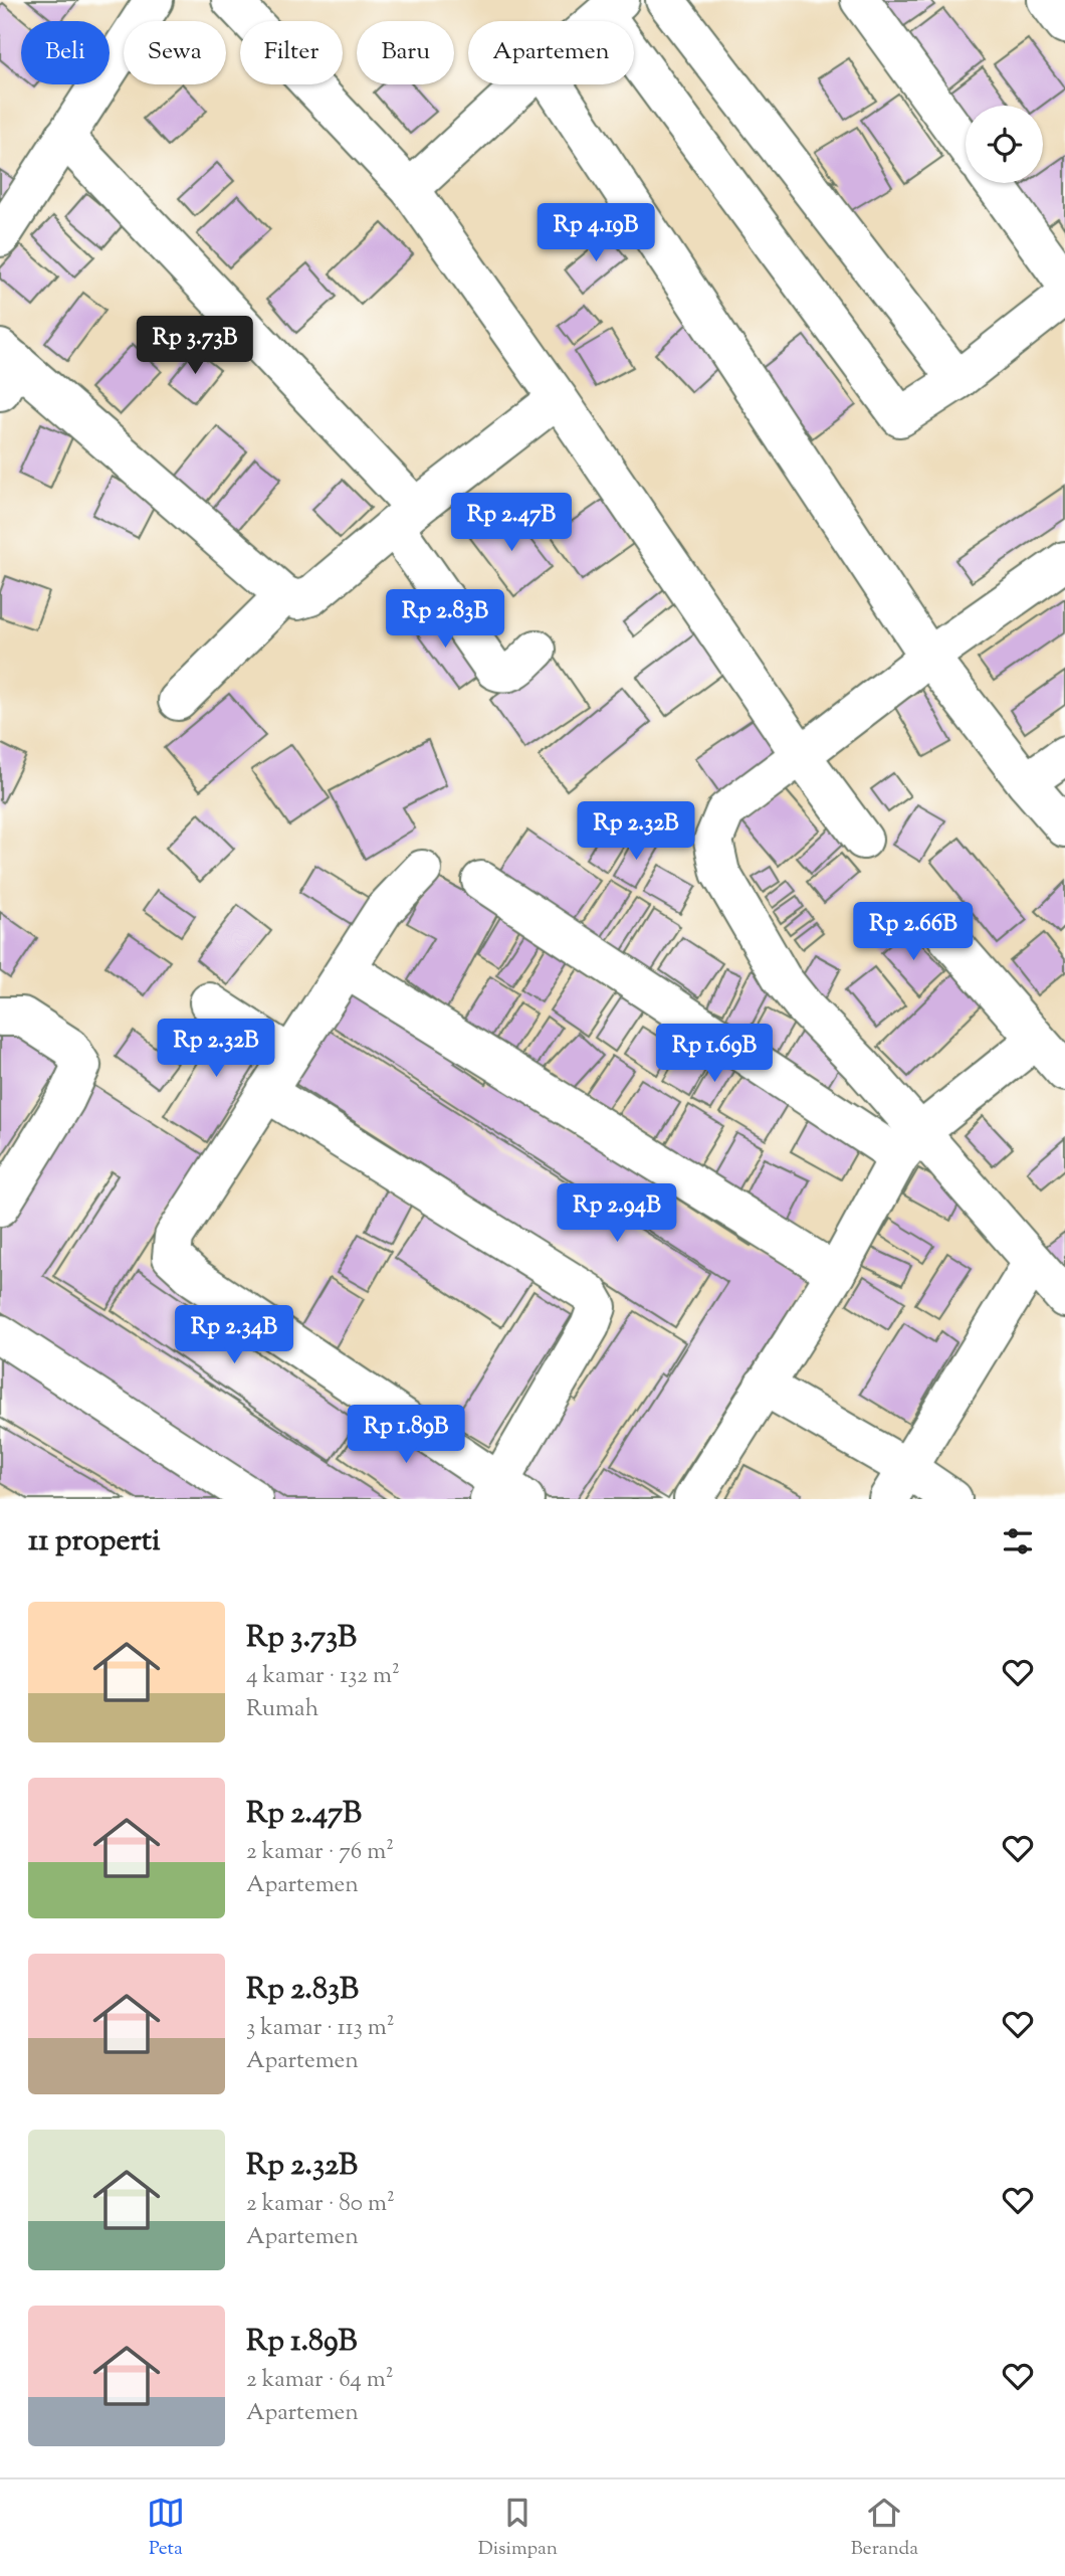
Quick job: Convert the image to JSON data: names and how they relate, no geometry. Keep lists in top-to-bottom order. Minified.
{"page":{"chip":["Beli","Sewa","Filter","Baru","Apartemen"],"price":["Rp 4.19B","Rp 3.73B","Rp 2.47B","Rp 2.83B","Rp 2.32B","Rp 2.66B","Rp 2.32B","Rp 1.69B","Rp 2.94B","Rp 2.34B","Rp 1.89B"],"heading":"11 properti","list":[{"name":"Rp 3.73B","note":"4 kamar · 132 m² · Rumah"},{"name":"Rp 2.47B","note":"2 kamar · 76 m² · Apartemen"},{"name":"Rp 2.83B","note":"3 kamar · 113 m² · Apartemen"},{"name":"Rp 2.32B","note":"2 kamar · 80 m² · Apartemen"},{"name":"Rp 1.89B","note":"2 kamar · 64 m² · Apartemen"}],"tabs":["Peta","Disimpan","Beranda"]}}
